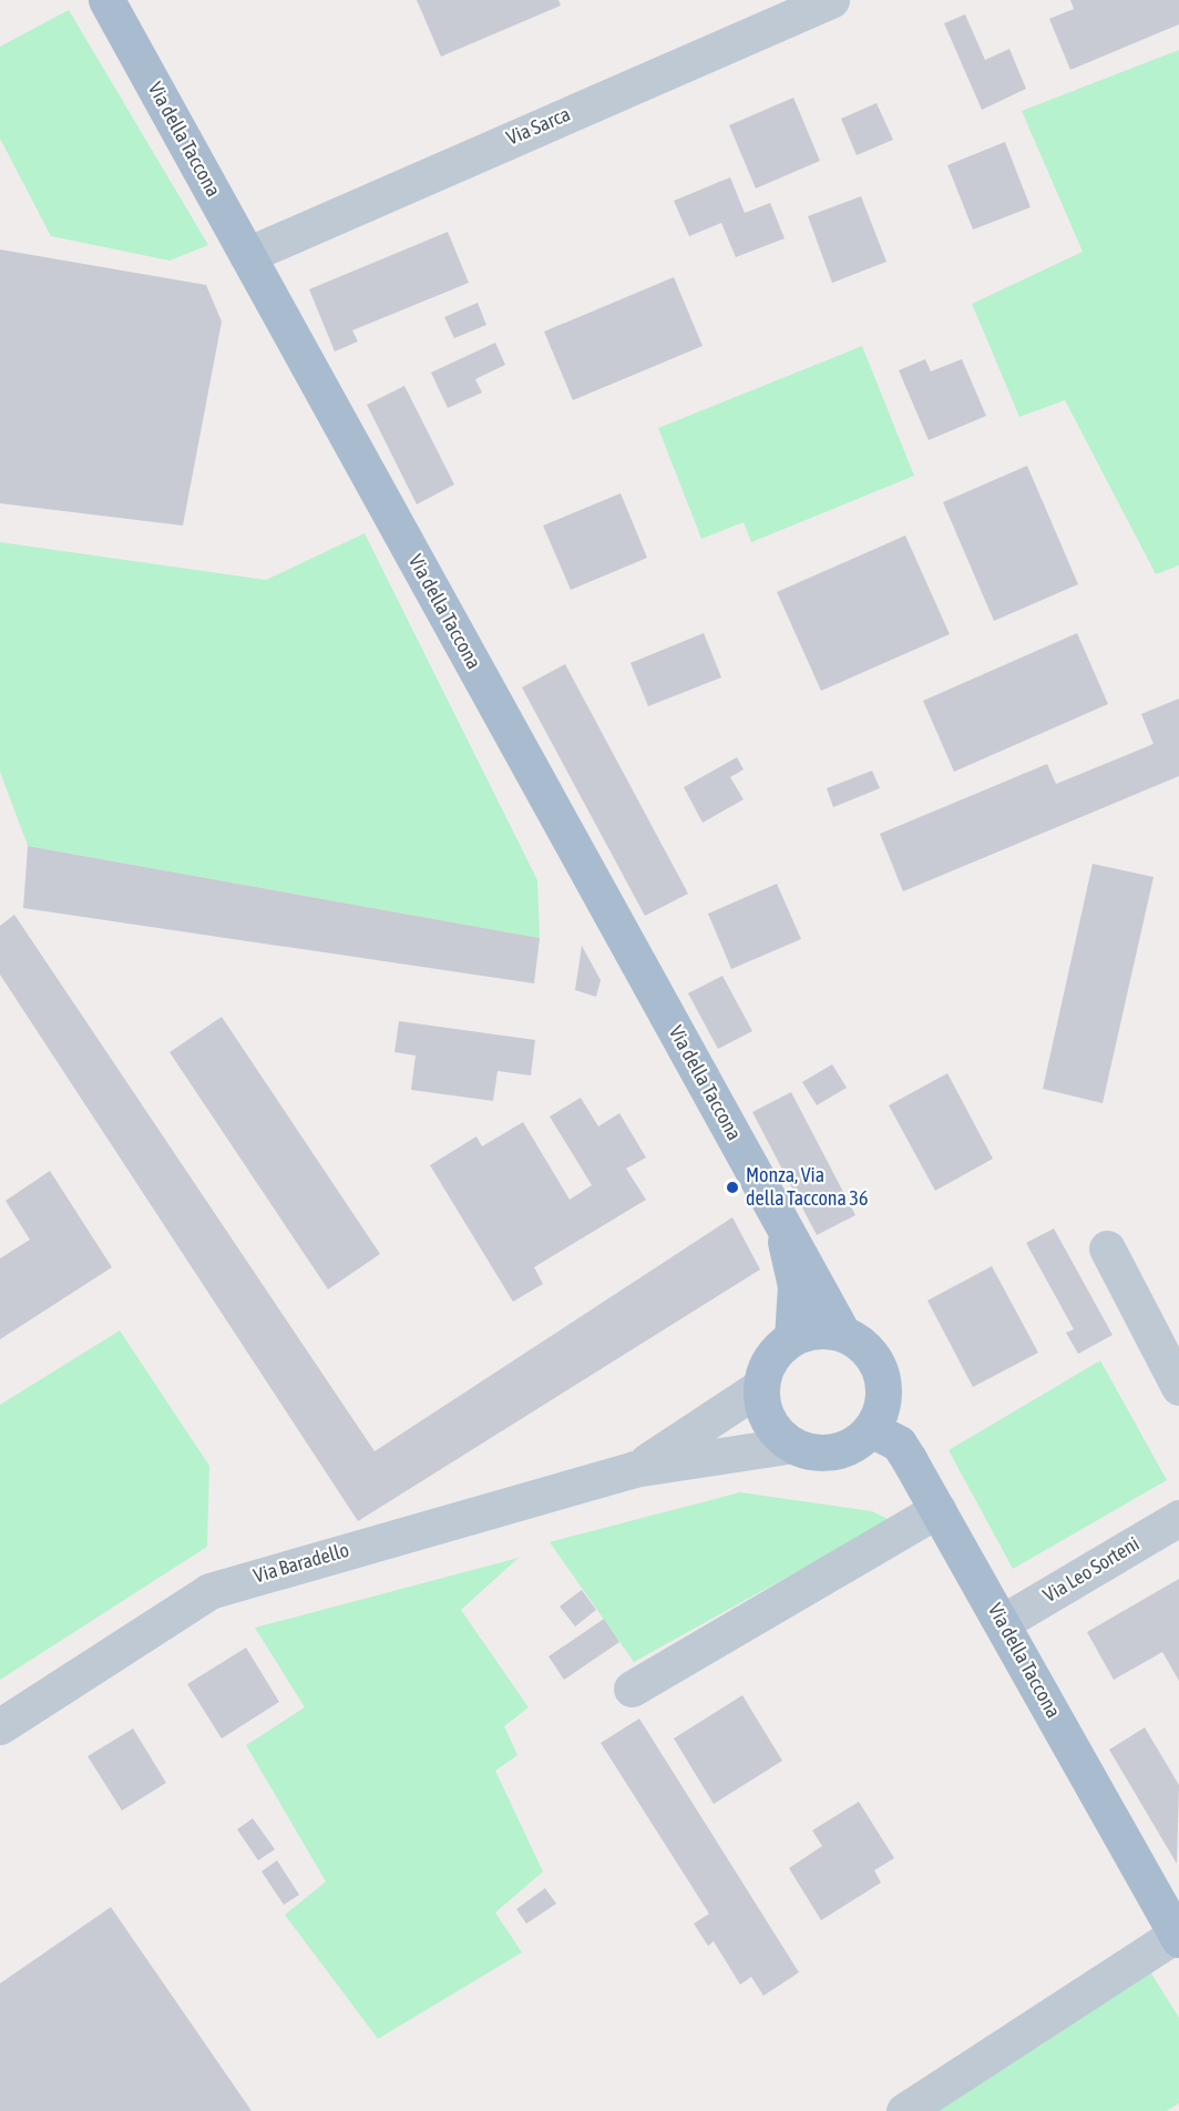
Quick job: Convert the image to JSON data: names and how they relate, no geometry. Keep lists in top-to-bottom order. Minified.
{"streets":{"main road":["Via della Taccona"],"street":["Via Sarca","Via Baradello","Via Leo Sorteni"]},"crossings":[["Via Sarca","Via della Taccona"],["Via della Taccona","Via Baradello"],["Via della Taccona","Via Leo Sorteni"]],"places":["Monza, Via della Taccona 36"]}
